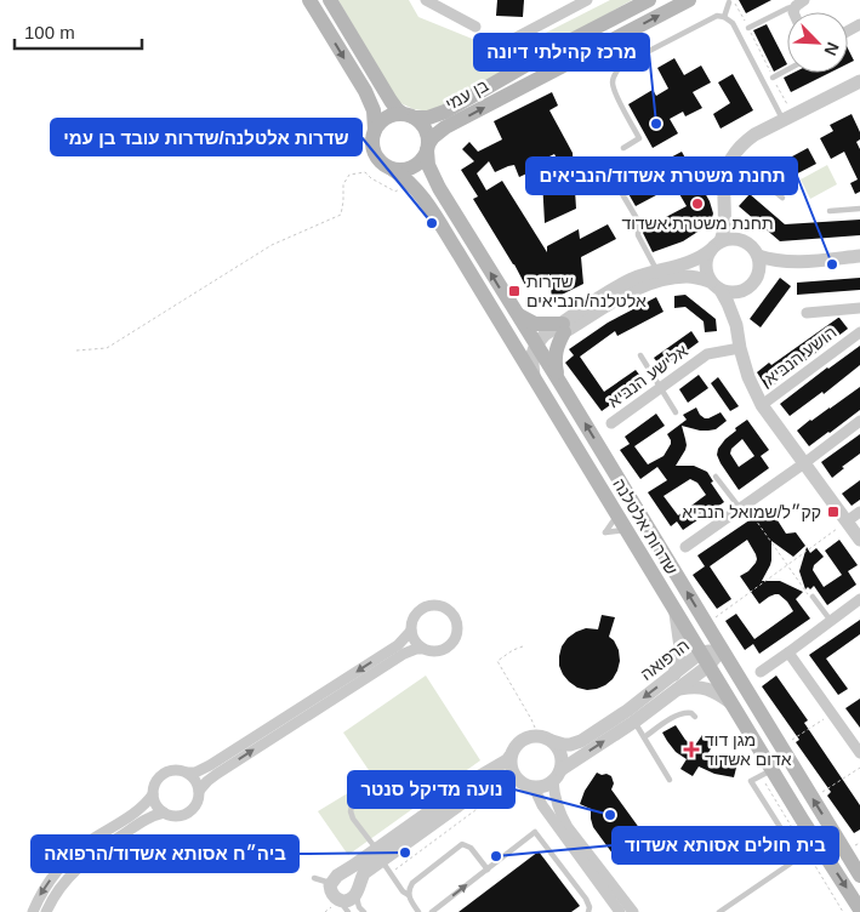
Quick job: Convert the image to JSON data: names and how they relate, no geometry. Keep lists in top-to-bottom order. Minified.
{"streets":{"main road":["בן עמי","שדרות אלטלנה"],"street":["הושע הנביא","אלישע הנביא","הרפואה"]},"crossings":[["בן עמי","שדרות אלטלנה"],["שדרות אלטלנה","הרפואה"]],"places":{"other":["מרכז קהילתי דיונה","תחנת משטרת אשדוד","שדרות אלטלנה/שדרות עובד בן עמי","תחנת משטרת אשדוד/הנביאים","נועה מדיקל סנטר","ביה״ח אסותא אשדוד/הרפואה","בית חולים אסותא אשדוד"],"transit":["שדרות אלטלנה/הנביאים","קק״ל/שמואל הנביא"],"health":["מגן דוד אדום אשדוד"]},"scale_bar":"100 m","north":"bottom right"}
